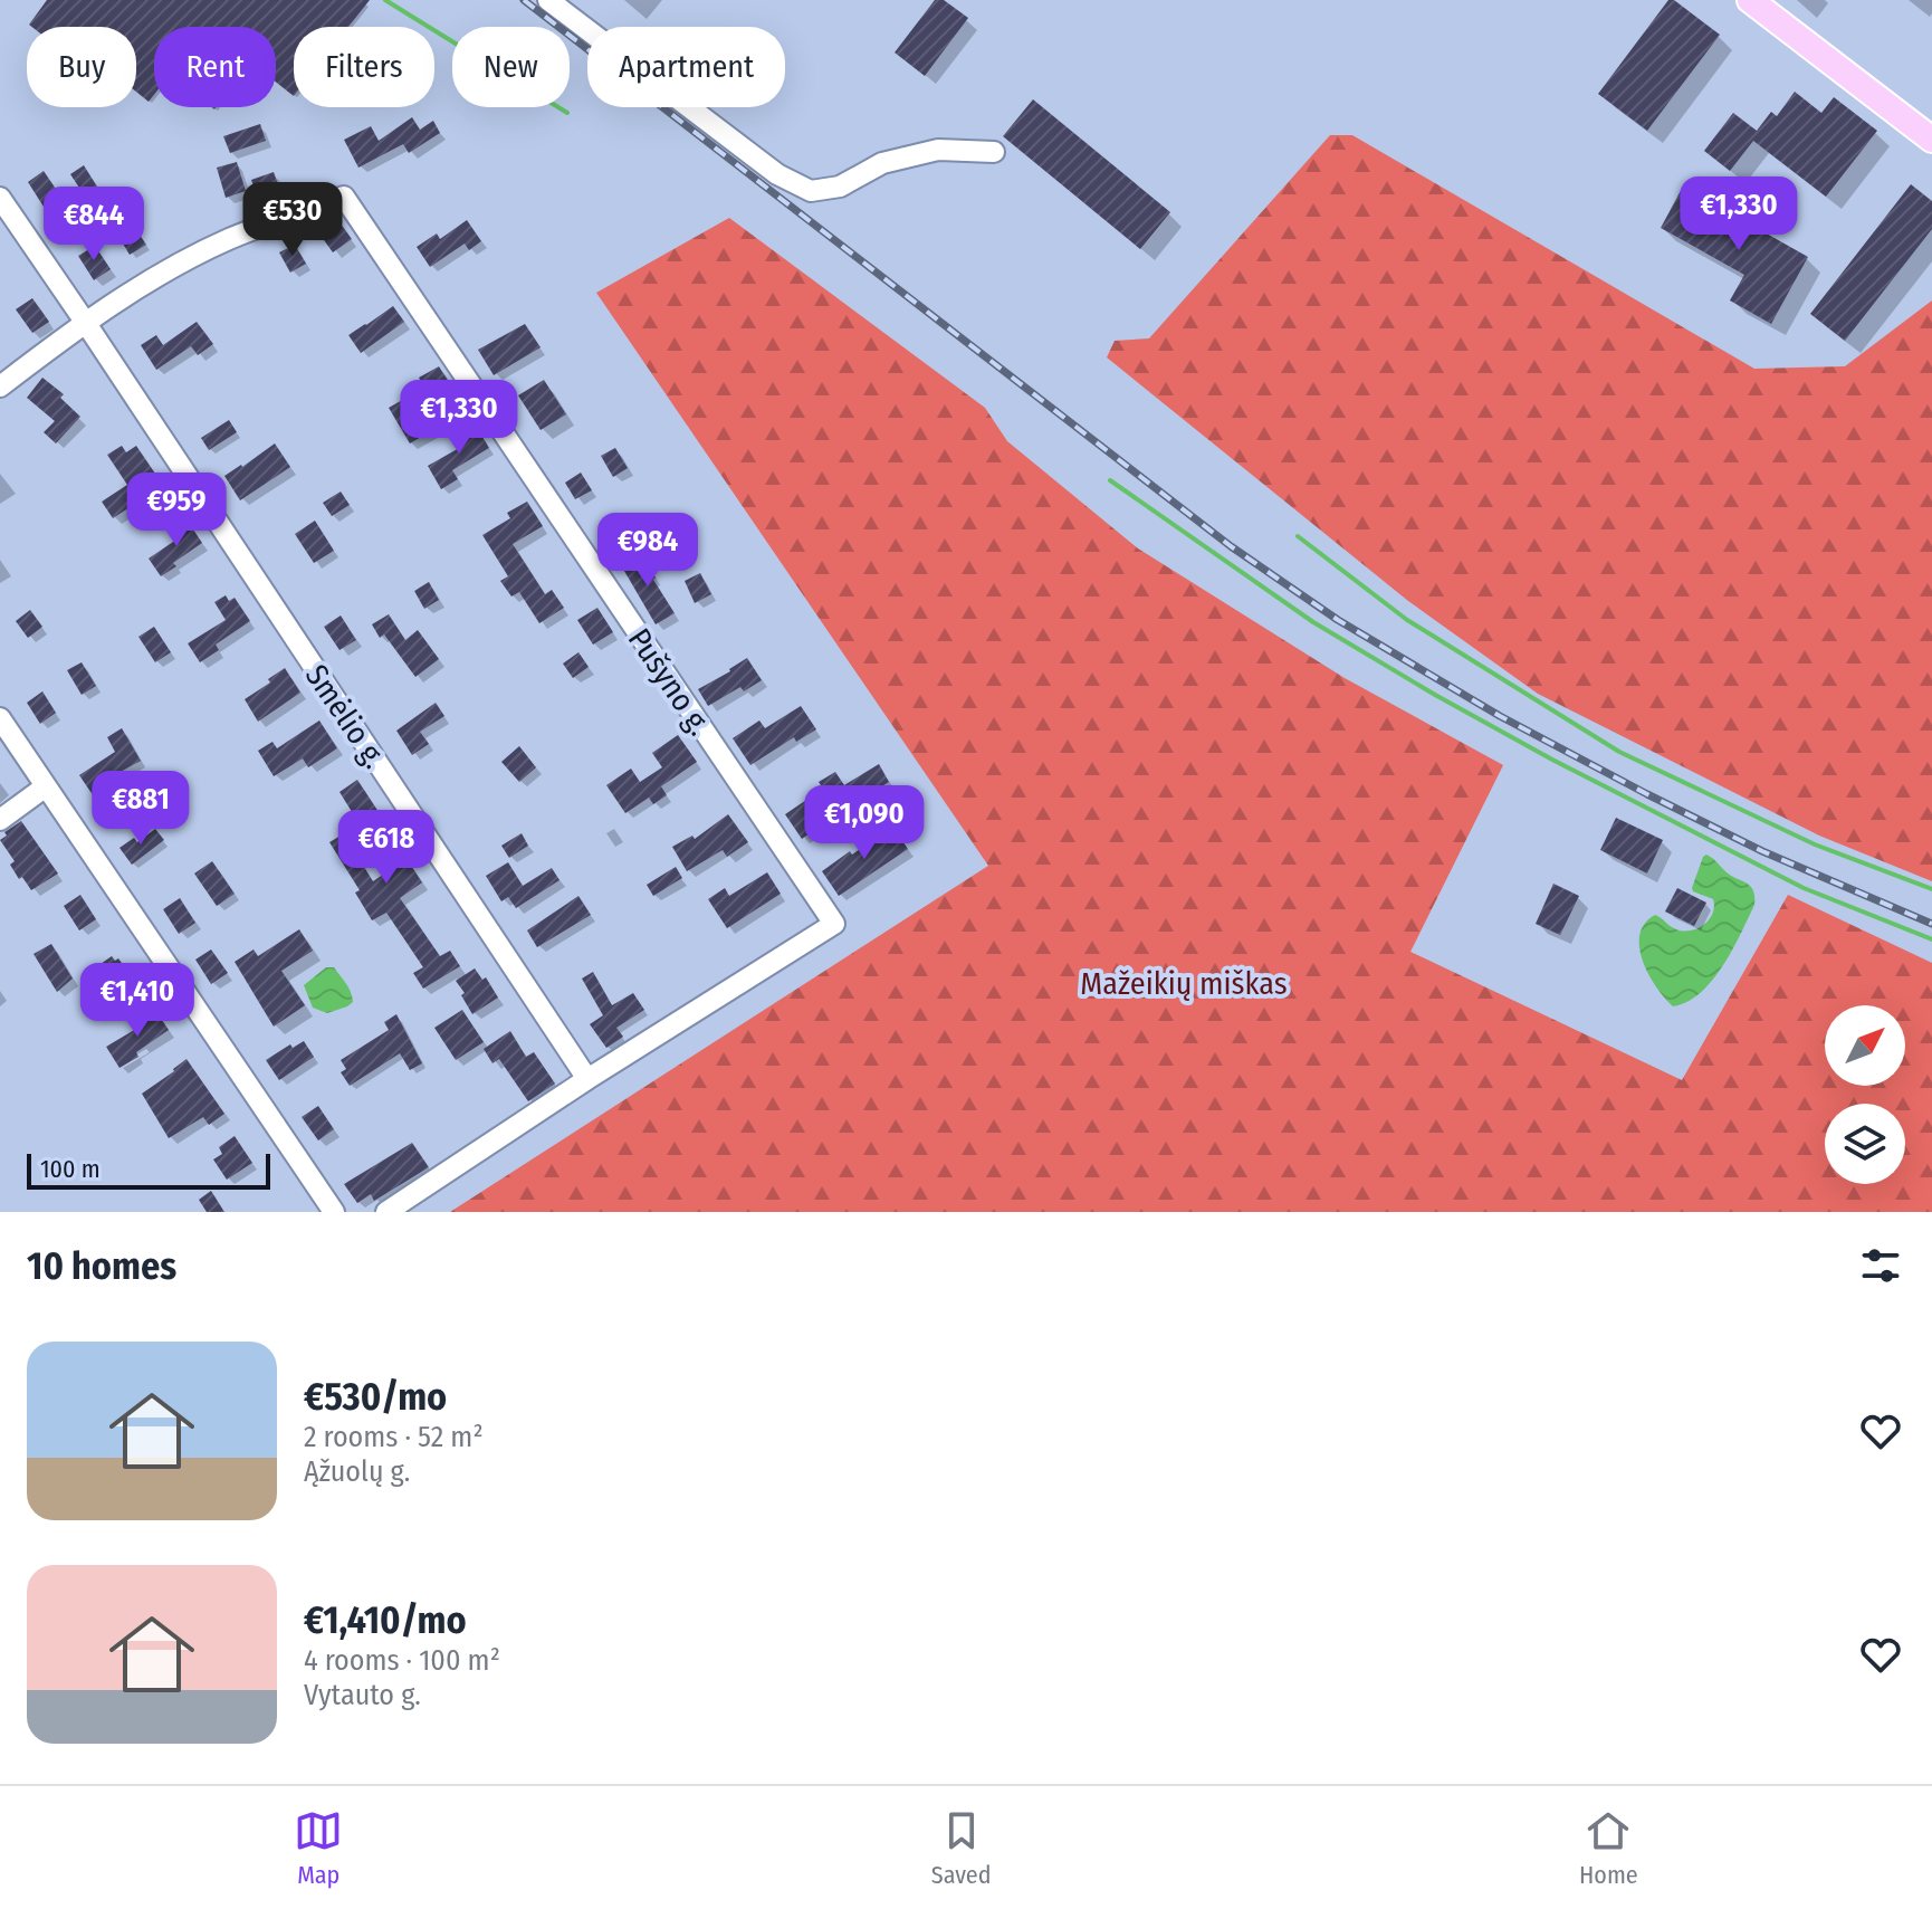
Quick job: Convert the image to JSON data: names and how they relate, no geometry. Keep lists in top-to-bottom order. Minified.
{"streets":{"street":["Pušyno g.","Smėlio g."]},"crossings":[["Pušyno g.","Smėlio g."]],"parks":["Mažeikių miškas"],"scale_bar":"100 m","north":"top right","page":{"chip":["Buy","Rent","Filters","New","Apartment"],"price":["€1,330","€530","€844","€1,330","€959","€984","€881","€1,090","€618","€1,410"],"scale":"100 m","heading":"10 homes","list":[{"name":"€530/mo","note":"2 rooms · 52 m² · Ąžuolų g."},{"name":"€1,410/mo","note":"4 rooms · 100 m² · Vytauto g."}],"tabs":["Map","Saved","Home"]}}
